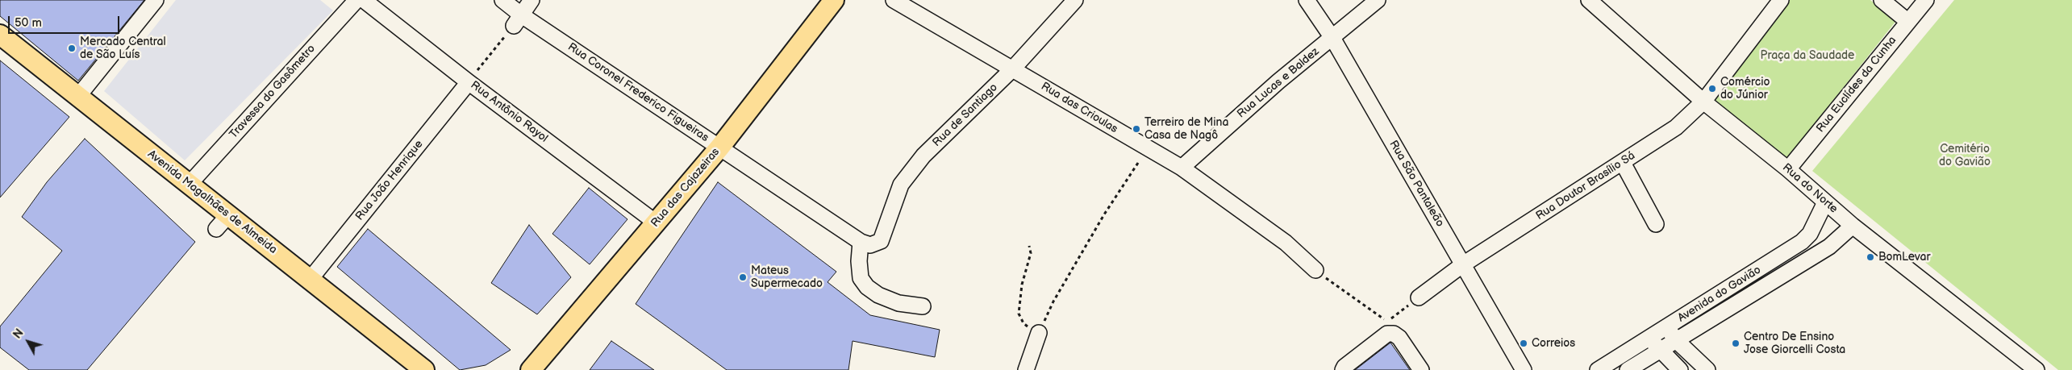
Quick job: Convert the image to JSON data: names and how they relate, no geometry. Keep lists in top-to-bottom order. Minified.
{"streets":{"main road":["Rua das Cajazeiras","Avenida Magalhães de Almeida"],"street":["Rua Lucas e Baldez","Rua Euclídes da Cunha","Travessa do Gasômetro","Rua Coronel Frederico Figueiras","Rua das Crioulas","Rua Antônio Rayol","Rua de Santiago","Rua João Henrique","Rua São Pantaleão","Rua Doutor Brasílio Sá","Rua do Norte","Avenida do Gavião"]},"crossings":[["Rua Lucas e Baldez","Rua das Crioulas"],["Rua Lucas e Baldez","Rua São Pantaleão"],["Rua Euclídes da Cunha","Rua do Norte"],["Travessa do Gasômetro","Avenida Magalhães de Almeida"],["Rua Coronel Frederico Figueiras","Rua de Santiago"],["Rua Coronel Frederico Figueiras","Rua das Cajazeiras"],["Rua das Crioulas","Rua de Santiago"],["Rua Antônio Rayol","Rua João Henrique"],["Rua Antônio Rayol","Rua das Cajazeiras"],["Rua João Henrique","Avenida Magalhães de Almeida"],["Rua São Pantaleão","Rua Doutor Brasílio Sá"],["Rua Doutor Brasílio Sá","Rua do Norte"],["Rua do Norte","Avenida do Gavião"]],"parks":["Praça da Saudade","Cemitério do Gavião"],"places":["Mercado Central de São Luís","Comércio do Júnior","Terreiro de Mina Casa de Nagô","BomLevar","Mateus Supermecado","Correios","Centro De Ensino Jose Giorcelli Costa"],"scale_bar":"50 m","north":"top left"}
